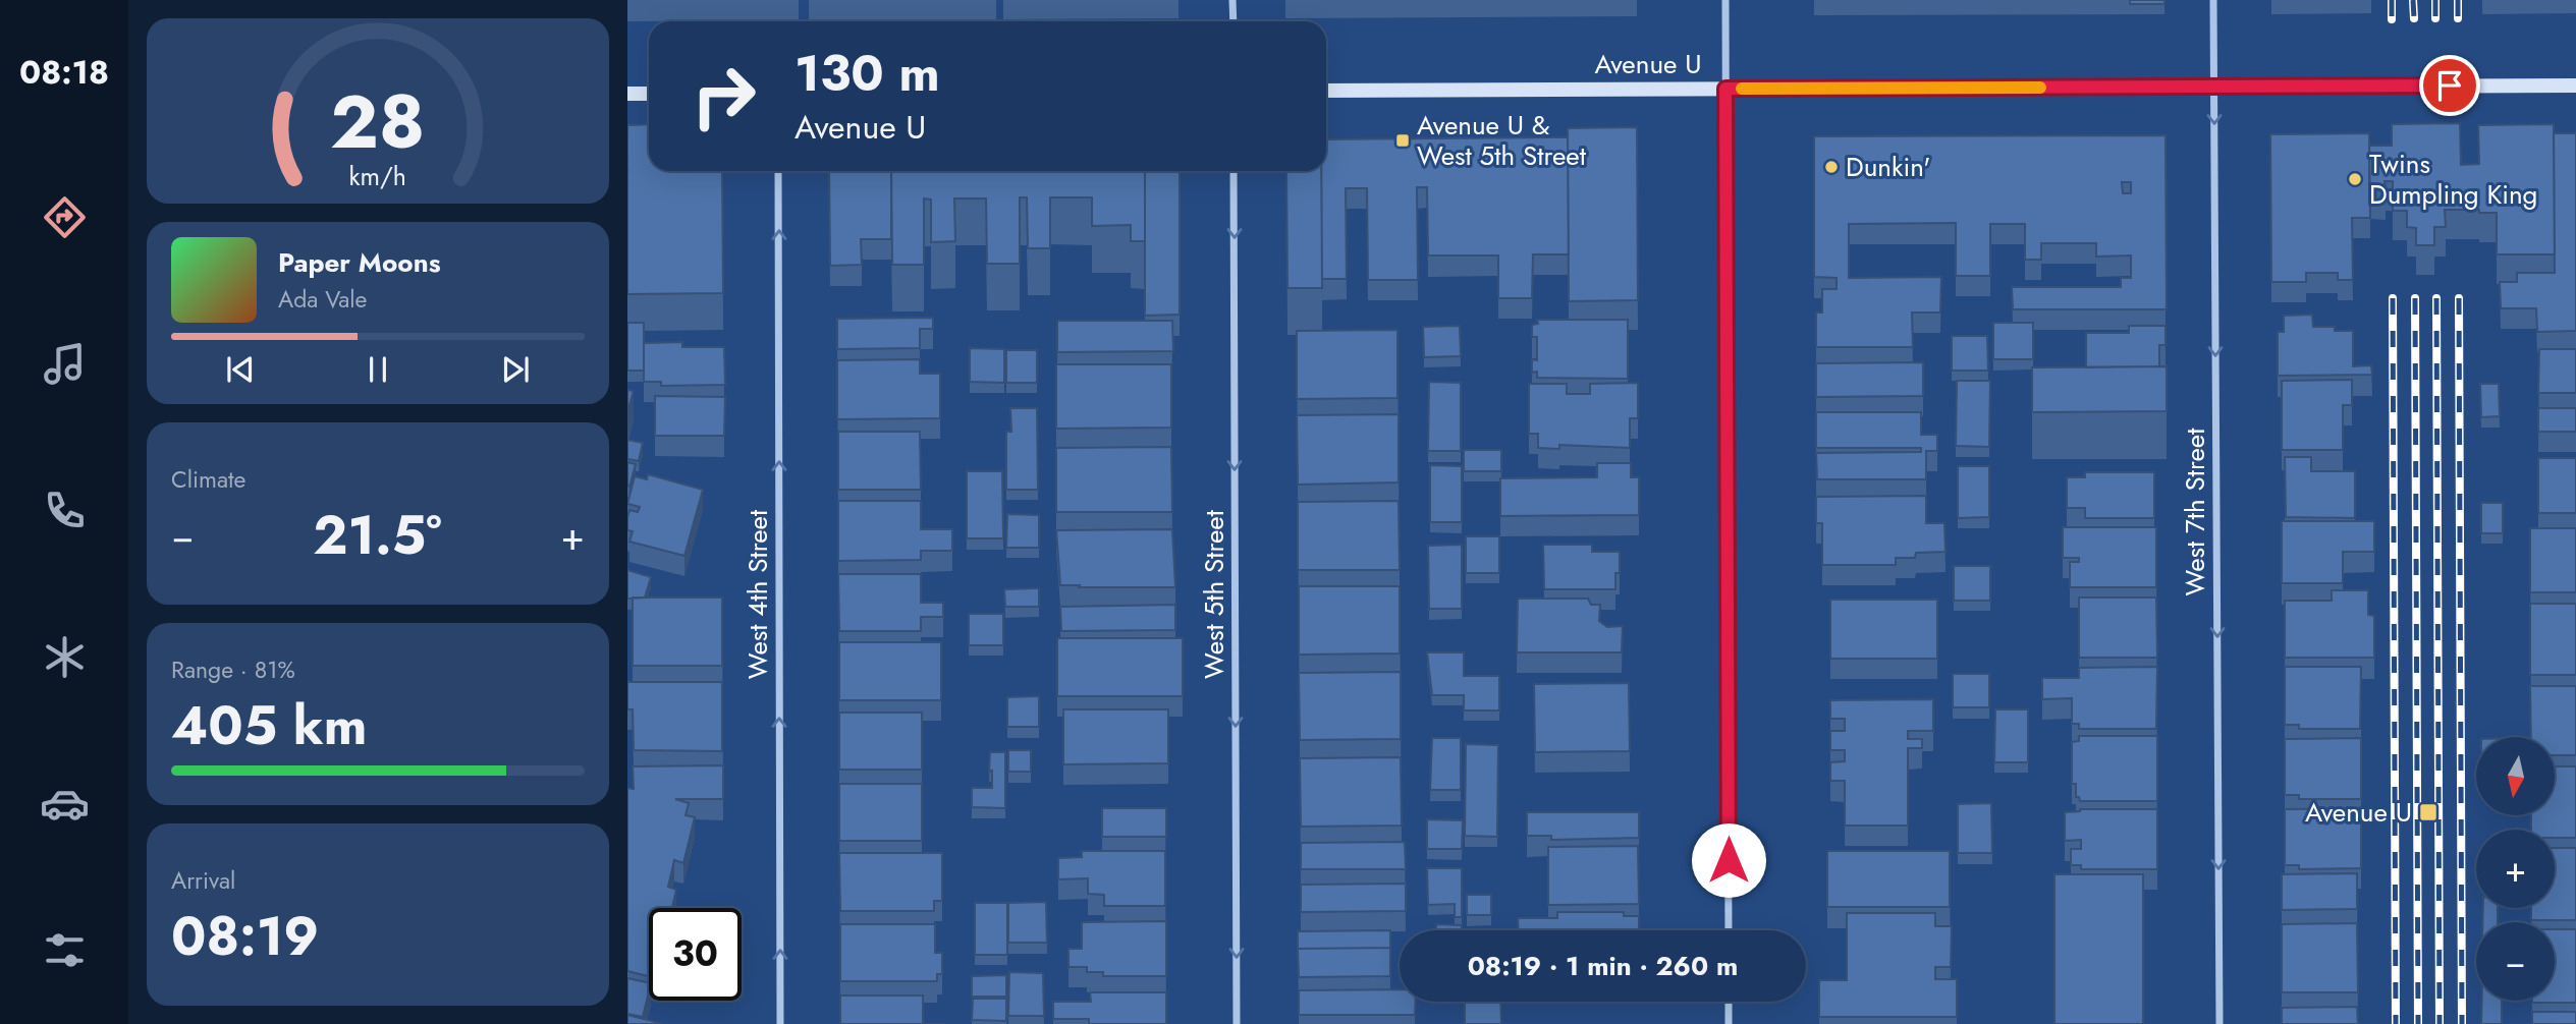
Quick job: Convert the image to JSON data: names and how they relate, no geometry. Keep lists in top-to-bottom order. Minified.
{"streets":{"main road":["Avenue U"],"street":["West 7th Street","West 4th Street","West 5th Street"]},"crossings":[["Avenue U","West 7th Street"]],"one_way":["West 7th Street","West 4th Street","West 5th Street"],"places":{"transit":["Avenue U & West 5th Street","Avenue U"],"other":["Dunkin'","Twins Dumpling King"]},"north":"bottom","page":{"tabs":"08:18","turn":["130 m","Avenue U"],"song":["Paper Moons","Ada Vale"],"tile":["Climate",["Range · 81%","405 km"],["Arrival","08:19"]],"heat":["−","21.5°","+"],"map_buttons":["+","−"],"limit":"30","trip":"08:19 · 1 min · 260 m","gauge":["28","km/h"]}}
